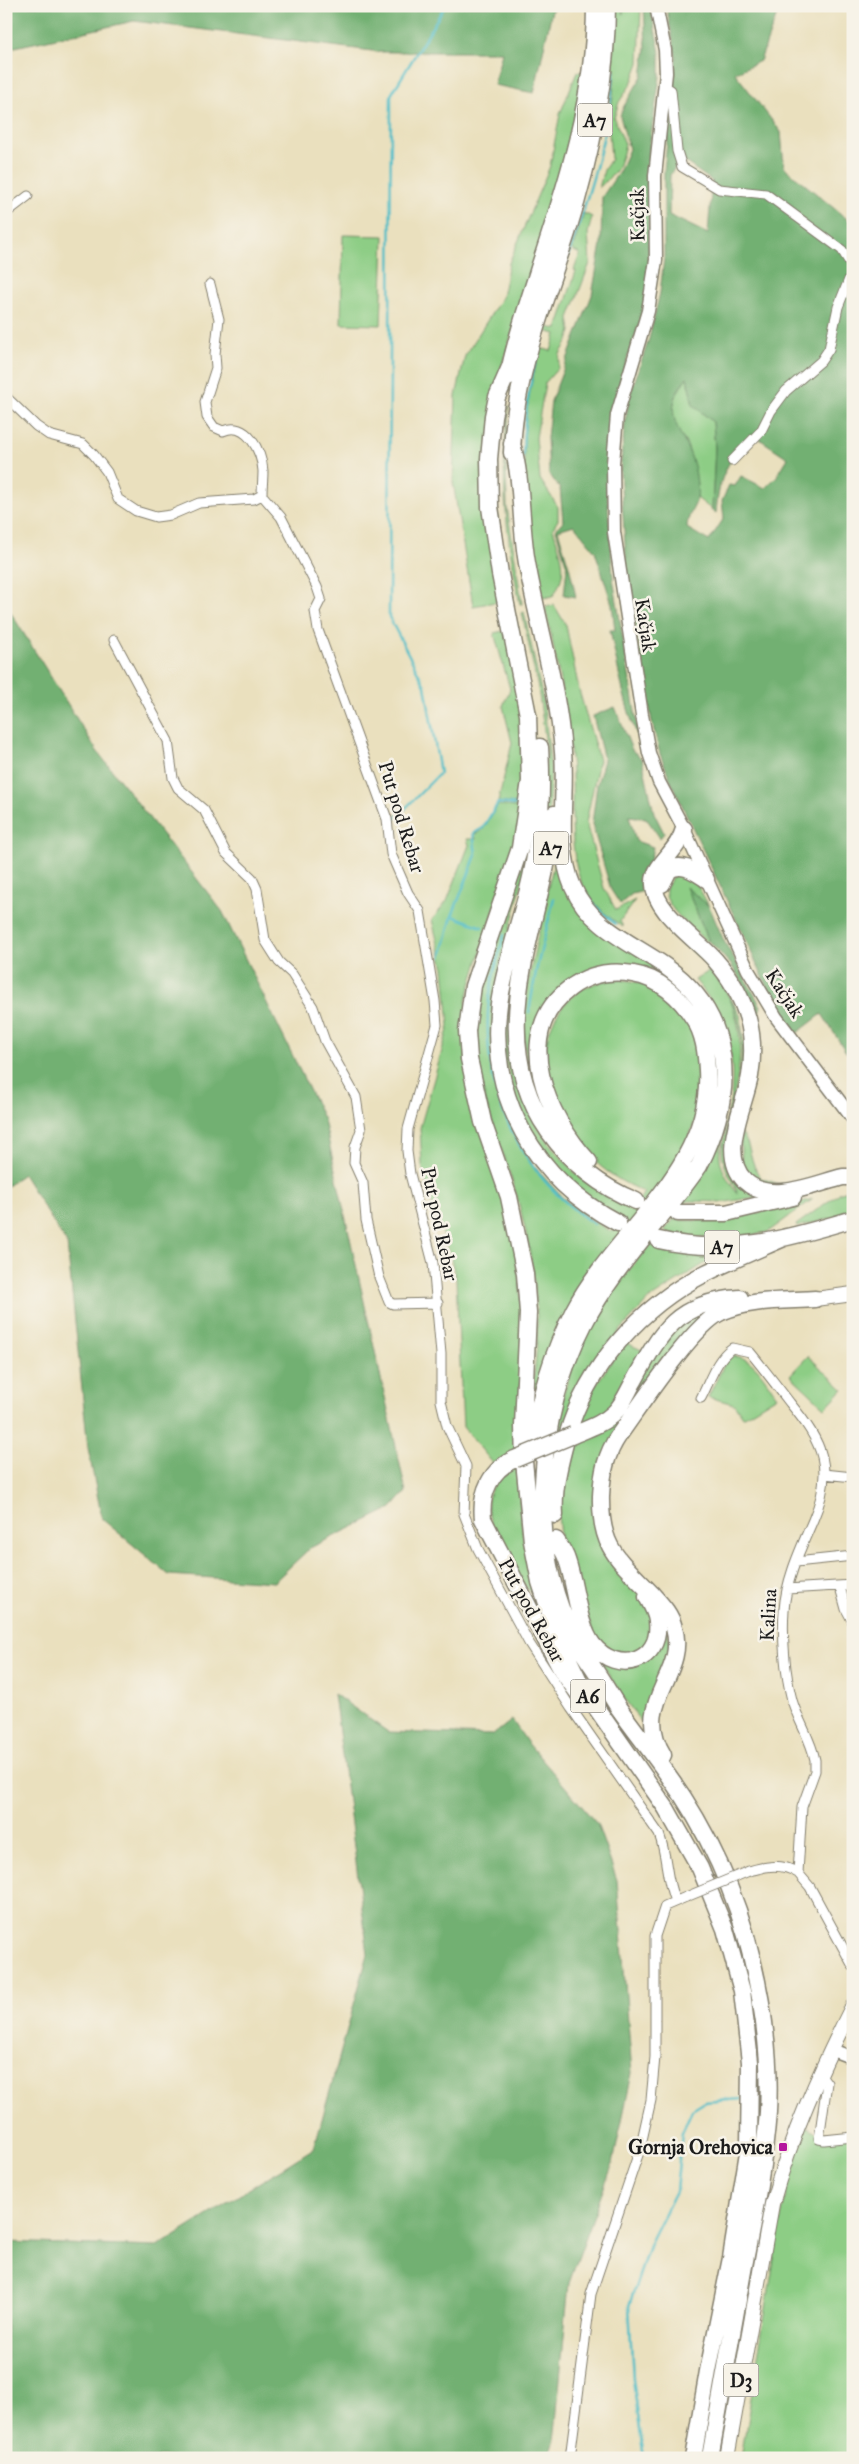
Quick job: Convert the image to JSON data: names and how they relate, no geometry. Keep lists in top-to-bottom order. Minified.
{"streets":{"highway":["A7","A6"],"main road":["Kačjak","D3"],"street":["Put pod Rebar","Kalina"]},"crossings":[["A7","A6"]],"places":{"transit":["Gornja Orehovica"]}}
